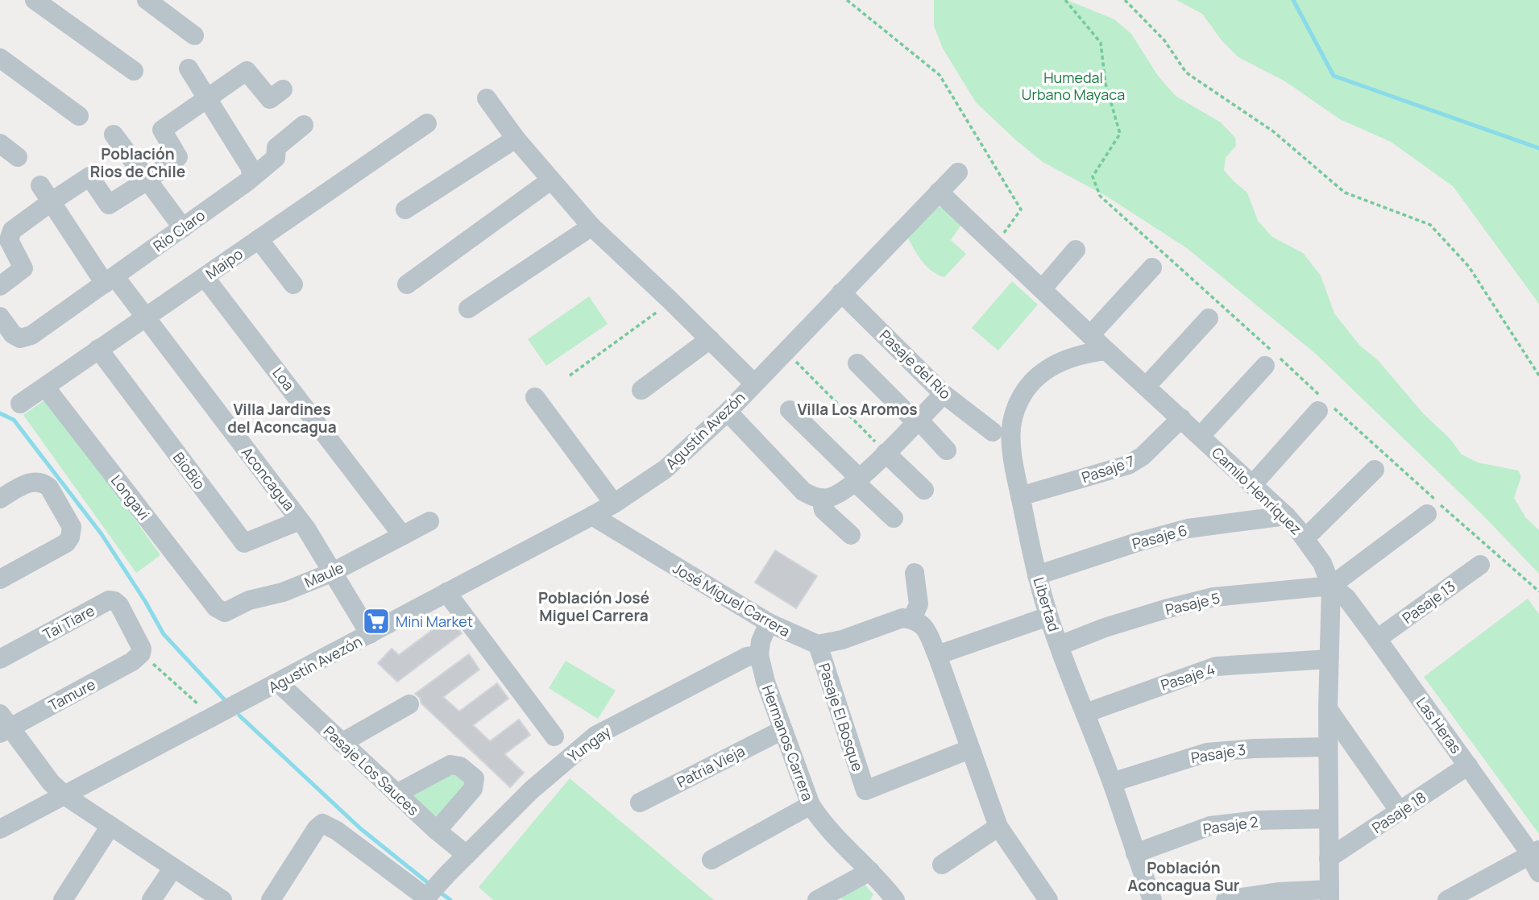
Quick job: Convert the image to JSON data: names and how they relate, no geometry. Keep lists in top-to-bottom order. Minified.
{"streets":{"street":["Río Claro","Maipo","Pasaje del Río","Loa","Agustín Avezón","Pasaje 7","BioBio","Aconcagua","Camilo Henríquez","Longavi","Pasaje 6","Maule","José Miguel Carrera","Pasaje 13","Pasaje 5","Libertad","Tai Tiare","Pasaje 4","Tamure","Pasaje El Bosque","Las Heras","Hermanos Carrera","Yungay","Pasaje 3","Patria Vieja","Pasaje Los Sauces","Pasaje 18","Pasaje 2"]},"crossings":[["Río Claro","Aconcagua"],["Maipo","Loa"],["Maipo","BioBio"],["Maipo","Aconcagua"],["Maipo","Longavi"],["Pasaje del Río","Agustín Avezón"],["Loa","Maule"],["Agustín Avezón","Aconcagua"],["Agustín Avezón","Camilo Henríquez"],["Agustín Avezón","José Miguel Carrera"],["Agustín Avezón","Pasaje Los Sauces"],["Pasaje 7","Camilo Henríquez"],["Pasaje 7","Libertad"],["BioBio","Aconcagua"],["Aconcagua","Maule"],["Camilo Henríquez","Pasaje 6"],["Camilo Henríquez","Pasaje 5"],["Camilo Henríquez","Libertad"],["Camilo Henríquez","Pasaje 4"],["Camilo Henríquez","Las Heras"],["Camilo Henríquez","Pasaje 3"],["Camilo Henríquez","Pasaje 18"],["Camilo Henríquez","Pasaje 2"],["Longavi","Maule"],["Pasaje 6","Libertad"],["José Miguel Carrera","Pasaje El Bosque"],["José Miguel Carrera","Hermanos Carrera"],["Pasaje 13","Las Heras"],["Pasaje 5","Libertad"],["Pasaje 5","Las Heras"],["Libertad","Pasaje 4"],["Libertad","Pasaje 3"],["Libertad","Pasaje 2"],["Tai Tiare","Tamure"],["Las Heras","Pasaje 18"],["Hermanos Carrera","Yungay"],["Hermanos Carrera","Patria Vieja"],["Yungay","Pasaje Los Sauces"]],"districts":["Población Rios de Chile","Villa Jardines del Aconcagua","Villa Los Aromos","Población José Miguel Carrera","Población Aconcagua Sur"],"parks":["Humedal Urbano Mayaca"],"places":{"supermarket":["Mini Market"]}}
